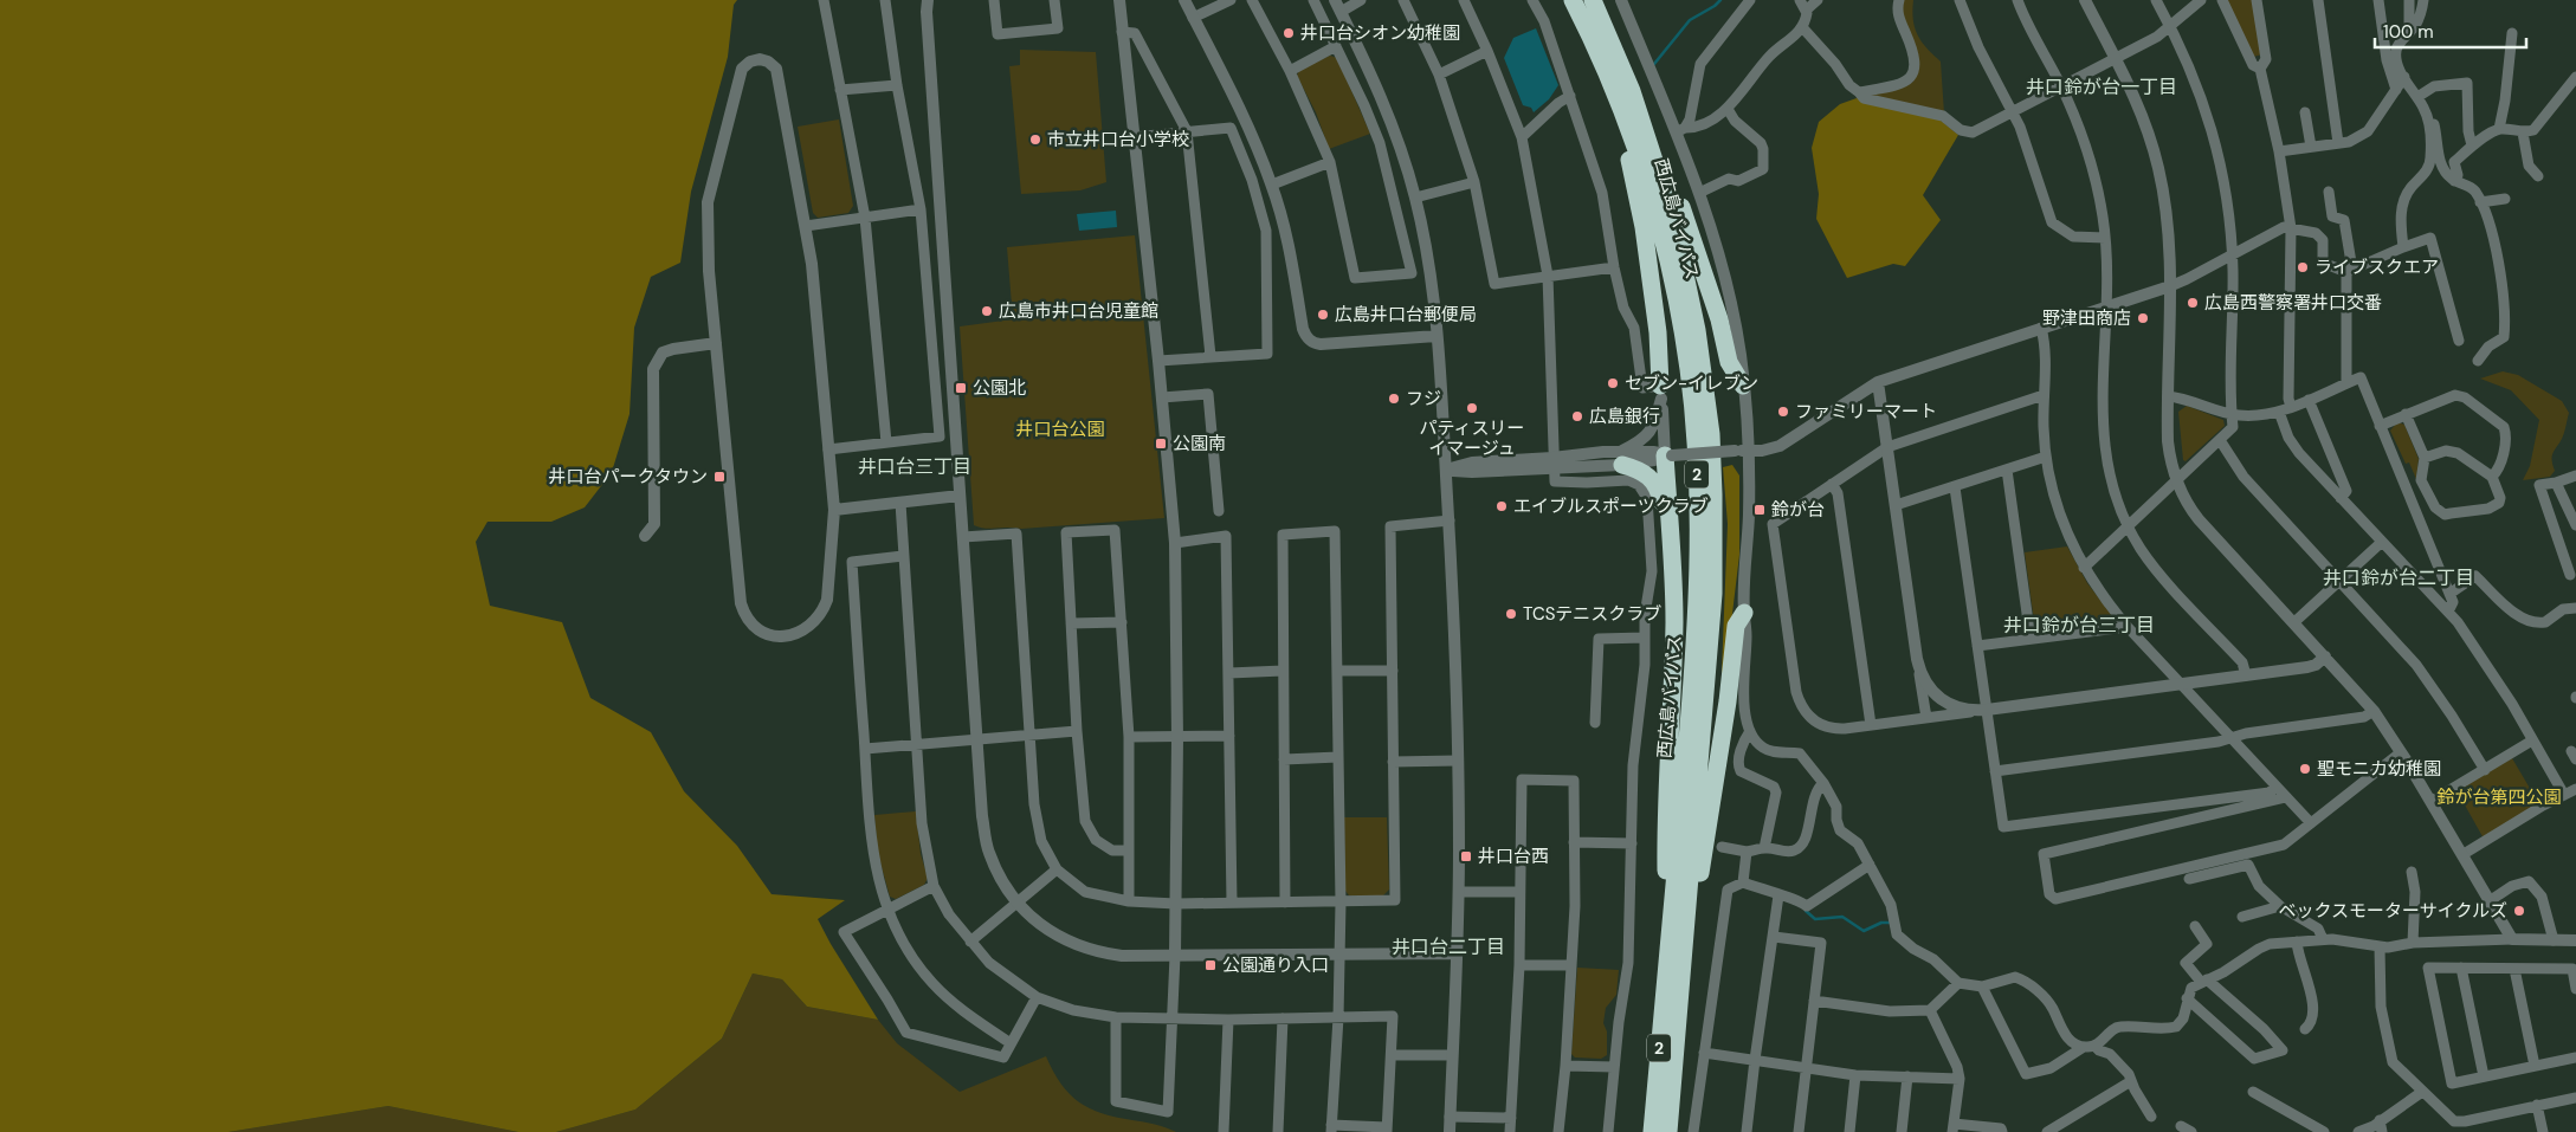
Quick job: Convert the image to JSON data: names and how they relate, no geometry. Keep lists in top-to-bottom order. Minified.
{"streets":{"highway":["西広島バイパス","2"]},"districts":["井口鈴が台一丁目","井口台三丁目","井口鈴が台二丁目","井口鈴が台三丁目","井口台二丁目"],"parks":["井口台公園","鈴が台第四公園"],"places":{"other":["井口台シオン幼稚園","市立井口台小学校","ライブスクエア","広島西警察署井口交番","広島市井口台児童館","広島井口台郵便局","野津田商店","セブン-イレブン","フジ","パティスリー イマージュ","ファミリーマート","広島銀行","エイブルスポーツクラブ","TCSテニスクラブ","聖モニカ幼稚園","ベックスモーターサイクルズ"],"transit":["公園北","公園南","井口台パークタウン","鈴が台","井口台西","公園通り入口"]},"scale_bar":"100 m"}
